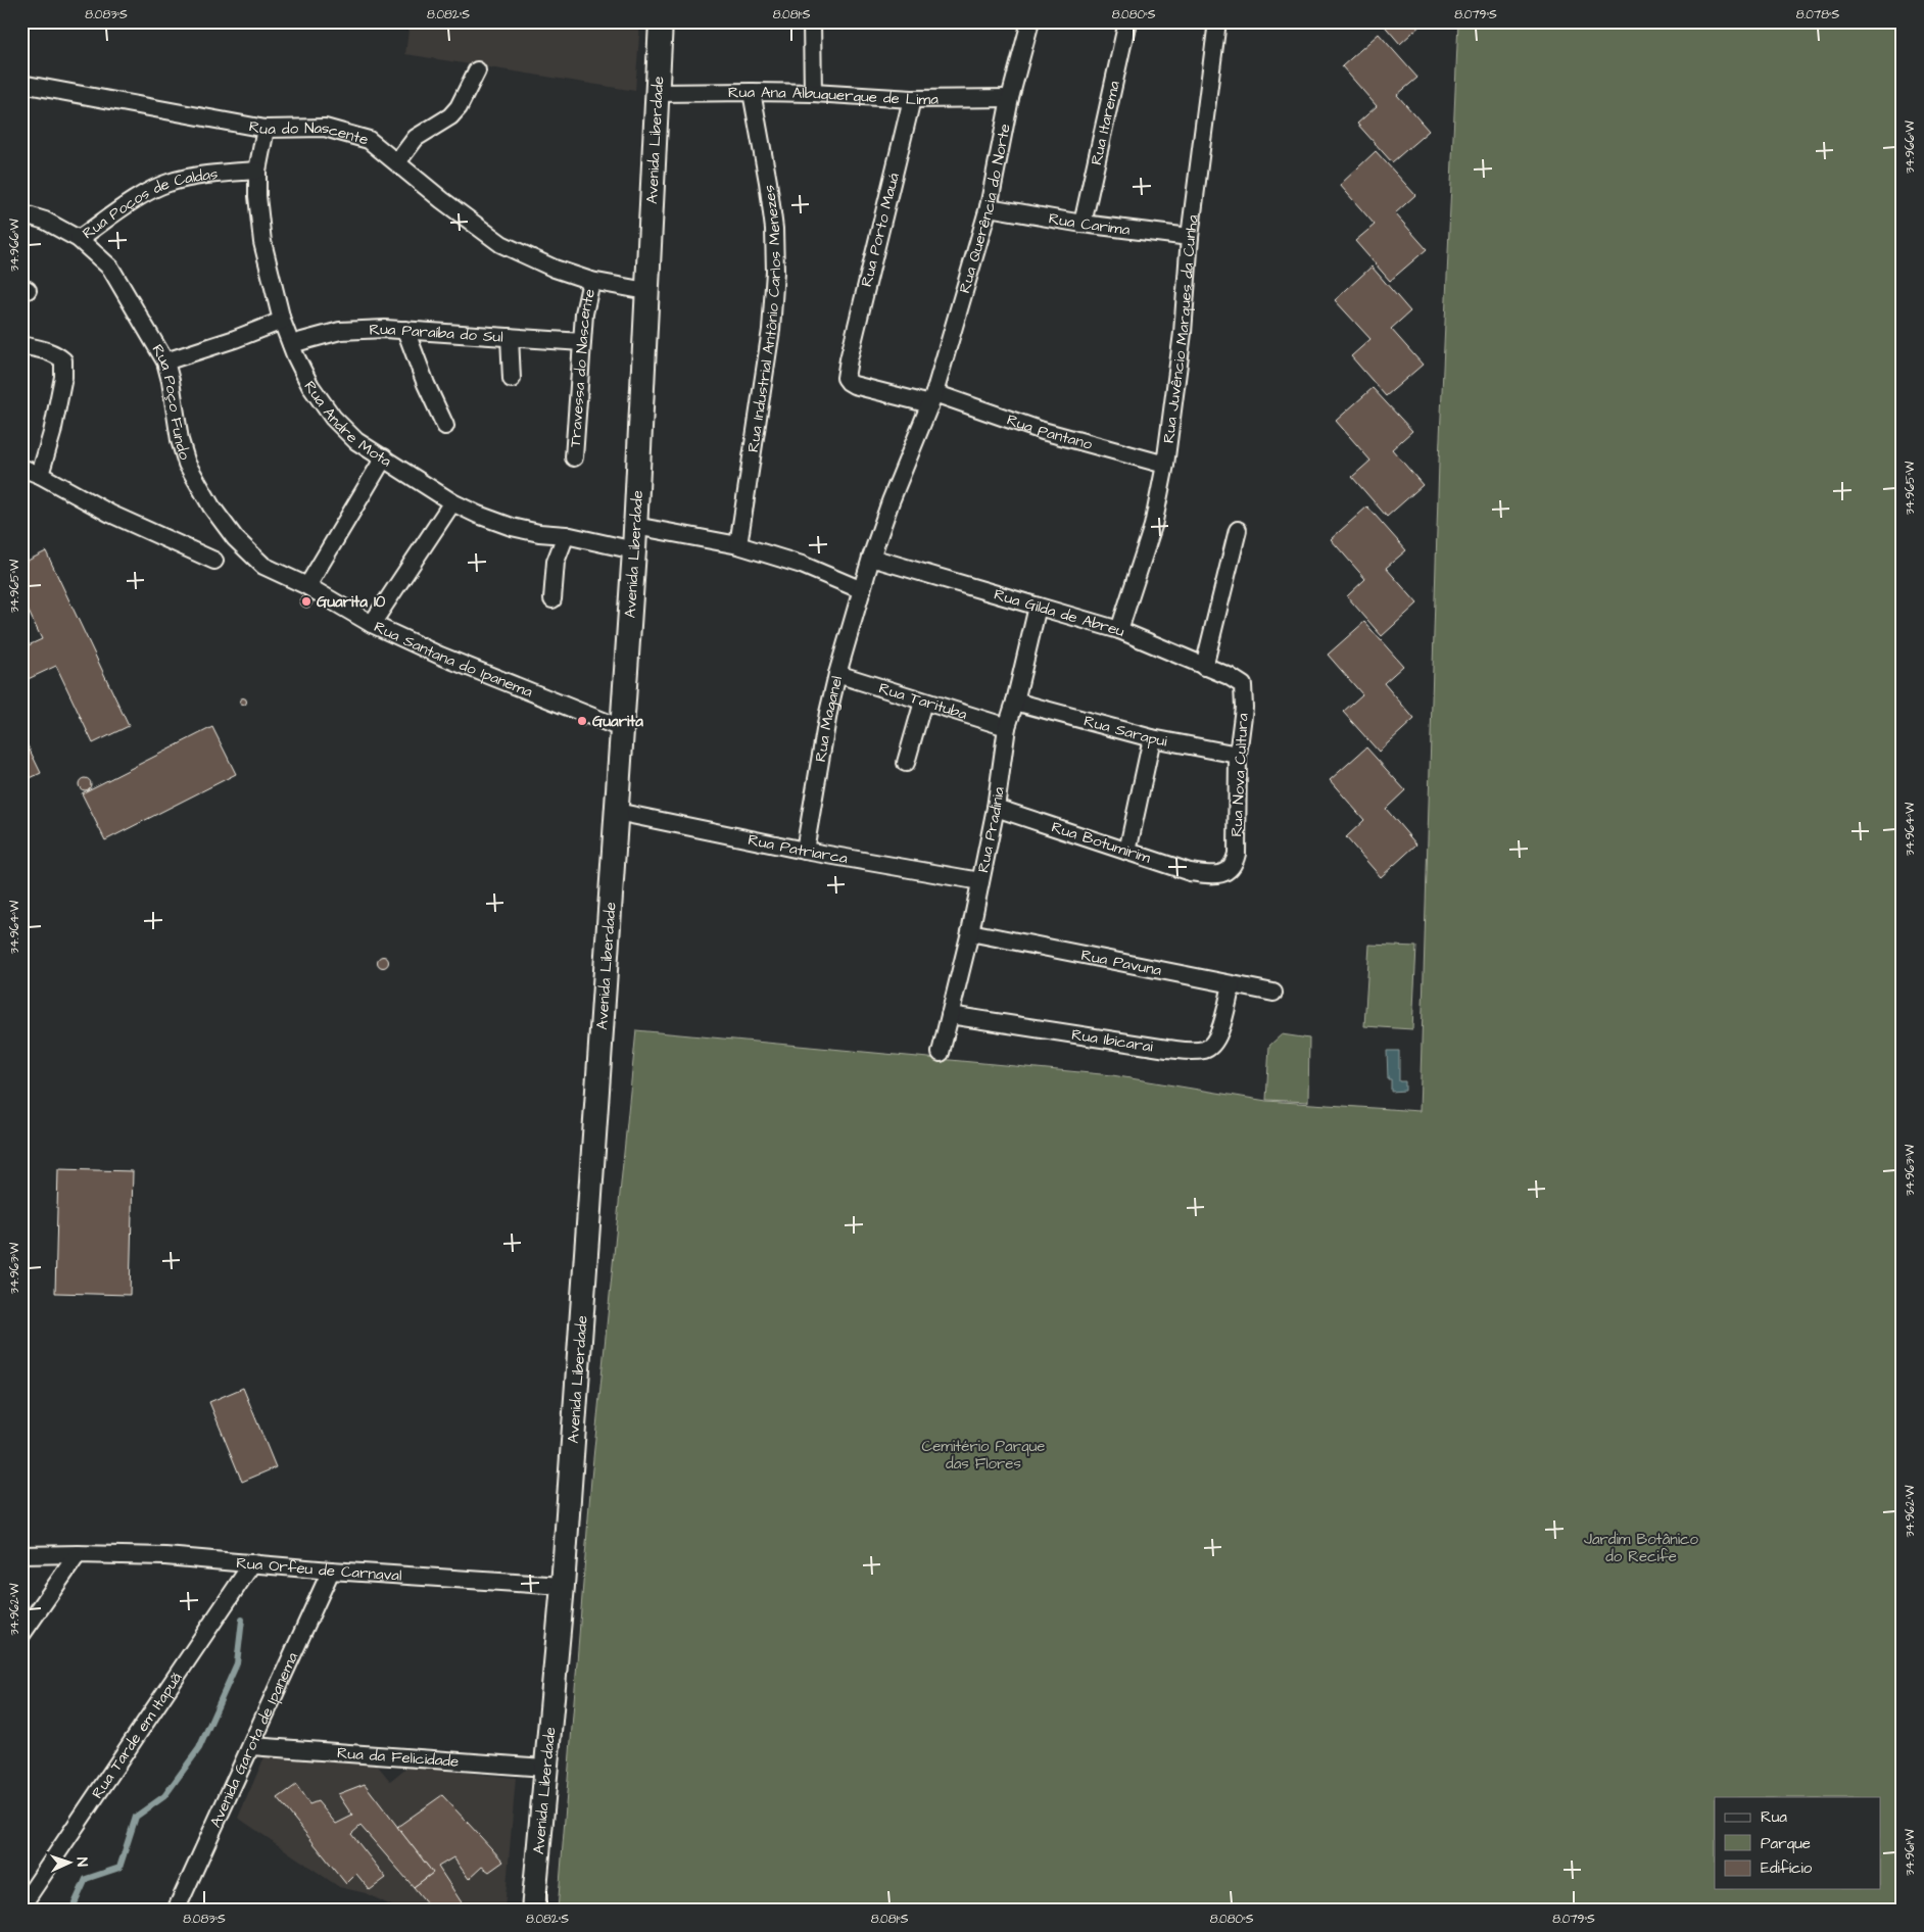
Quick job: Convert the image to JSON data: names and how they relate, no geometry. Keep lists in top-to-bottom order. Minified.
{"streets":{"main road":["Avenida Liberdade"],"street":["Rua Ana Albuquerque de Lima","Rua Itarema","Rua do Nascente","Rua Poços de Caldas","Rua Querência do Norte","Rua Carima","Rua Porto Mauá","Rua Industrial Antônio Carlos Menezes","Rua Juvêncio Marques da Cunha","Rua Paraíba do Sul","Travessa do Nascente","Rua Poço Fundo","Rua Andre Mota","Rua Pantano","Rua Gilda de Abreu","Rua Santana do Ipanema","Rua Tarituba","Rua Maganel","Rua Sarapui","Rua Nova Cultura","Rua Pradinia","Rua Botumirim","Rua Patriarca","Rua Pavuna","Rua Ibicarai","Rua Orfeu de Carnaval","Rua Tarde em Itapuã","Avenida Garota de Ipanema","Rua da Felicidade"]},"crossings":[["Rua Ana Albuquerque de Lima","Avenida Liberdade"],["Rua Ana Albuquerque de Lima","Rua Querência do Norte"],["Rua Ana Albuquerque de Lima","Rua Porto Mauá"],["Rua Ana Albuquerque de Lima","Rua Industrial Antônio Carlos Menezes"],["Rua Itarema","Rua Carima"],["Rua do Nascente","Avenida Liberdade"],["Rua do Nascente","Travessa do Nascente"],["Rua do Nascente","Rua Andre Mota"],["Avenida Liberdade","Rua Andre Mota"],["Avenida Liberdade","Rua Santana do Ipanema"],["Avenida Liberdade","Rua Patriarca"],["Avenida Liberdade","Rua Orfeu de Carnaval"],["Avenida Liberdade","Rua da Felicidade"],["Rua Poços de Caldas","Rua Poço Fundo"],["Rua Poços de Caldas","Rua Andre Mota"],["Rua Querência do Norte","Rua Carima"],["Rua Querência do Norte","Rua Pantano"],["Rua Querência do Norte","Rua Maganel"],["Rua Carima","Rua Juvêncio Marques da Cunha"],["Rua Porto Mauá","Rua Pantano"],["Rua Juvêncio Marques da Cunha","Rua Pantano"],["Rua Juvêncio Marques da Cunha","Rua Gilda de Abreu"],["Rua Paraíba do Sul","Travessa do Nascente"],["Rua Paraíba do Sul","Rua Andre Mota"],["Rua Poço Fundo","Rua Santana do Ipanema"],["Rua Pantano","Rua Maganel"],["Rua Gilda de Abreu","Rua Maganel"],["Rua Gilda de Abreu","Rua Nova Cultura"],["Rua Gilda de Abreu","Rua Pradinia"],["Rua Tarituba","Rua Maganel"],["Rua Tarituba","Rua Pradinia"],["Rua Maganel","Rua Patriarca"],["Rua Sarapui","Rua Nova Cultura"],["Rua Sarapui","Rua Pradinia"],["Rua Nova Cultura","Rua Botumirim"],["Rua Pradinia","Rua Botumirim"],["Rua Pradinia","Rua Patriarca"],["Rua Pradinia","Rua Pavuna"],["Rua Pradinia","Rua Ibicarai"],["Rua Pavuna","Rua Ibicarai"],["Rua Orfeu de Carnaval","Rua Tarde em Itapuã"],["Rua Orfeu de Carnaval","Avenida Garota de Ipanema"],["Avenida Garota de Ipanema","Rua da Felicidade"]],"parks":["Cemitério Parque das Flores","Jardim Botânico do Recife"],"places":["Guarita 10","Guarita"],"legend":["Rua","Parque","Edifício"],"north":"right","coordinates":["8.083°S","8.082°S","8.081°S","8.080°S","8.079°S","8.078°S","34.966°W","34.965°W","34.964°W","34.963°W","34.962°W","34.961°W"]}
